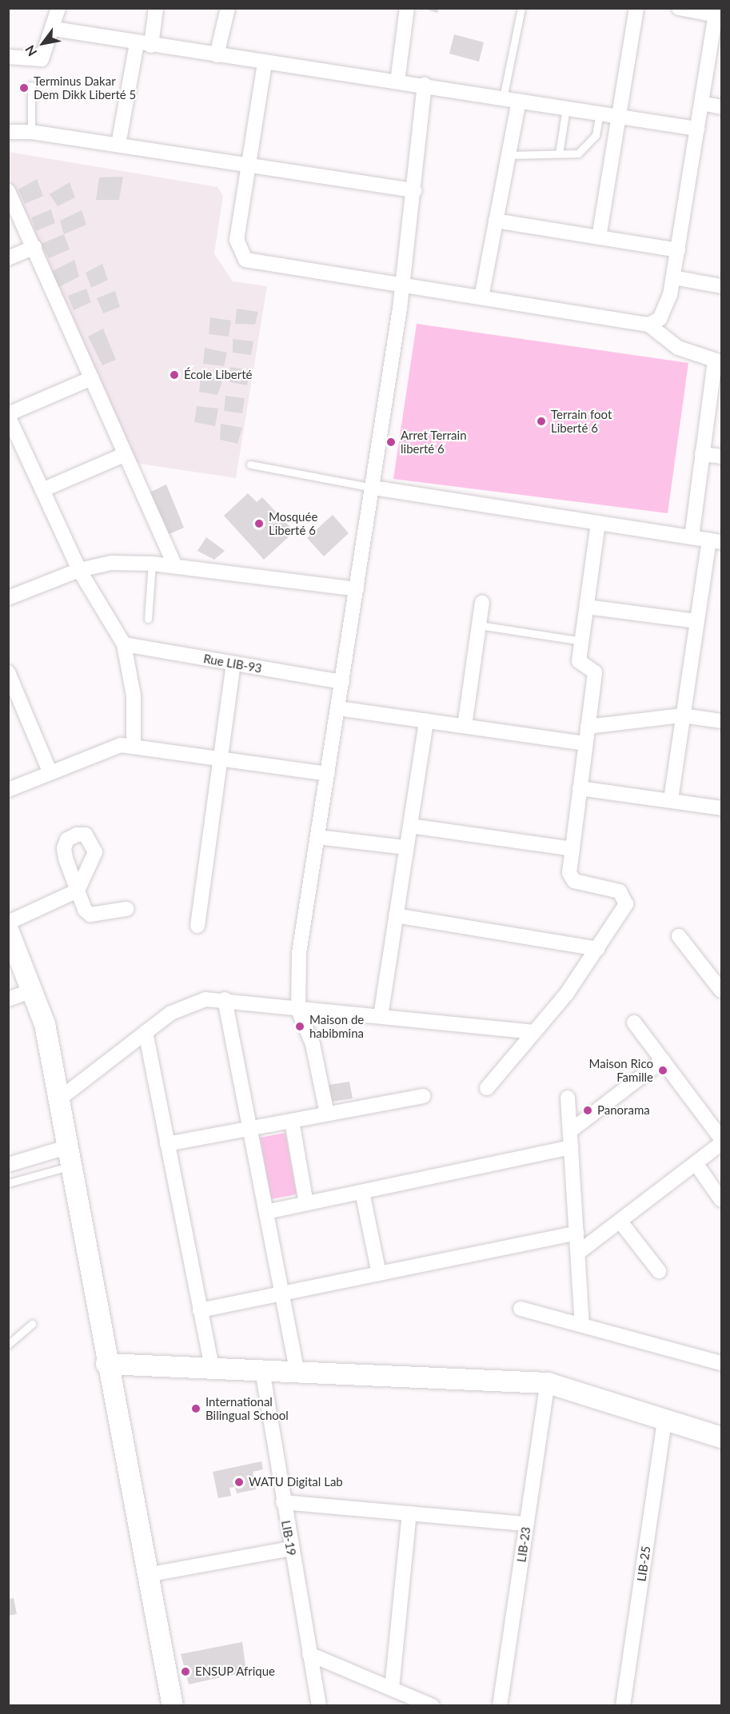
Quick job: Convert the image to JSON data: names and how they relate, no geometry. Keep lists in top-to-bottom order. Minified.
{"streets":{"street":["Rue LIB-93","LIB-19","LIB-23","LIB-25"]},"places":["Terminus Dakar Dem Dikk Liberté 5","École Liberté","Terrain foot Liberté 6","Arret Terrain liberté 6","Mosquée Liberté 6","Maison de habibmina","Maison Rico Famille","Panorama","International Bilingual School","WATU Digital Lab","ENSUP Afrique"],"north":"bottom left"}
